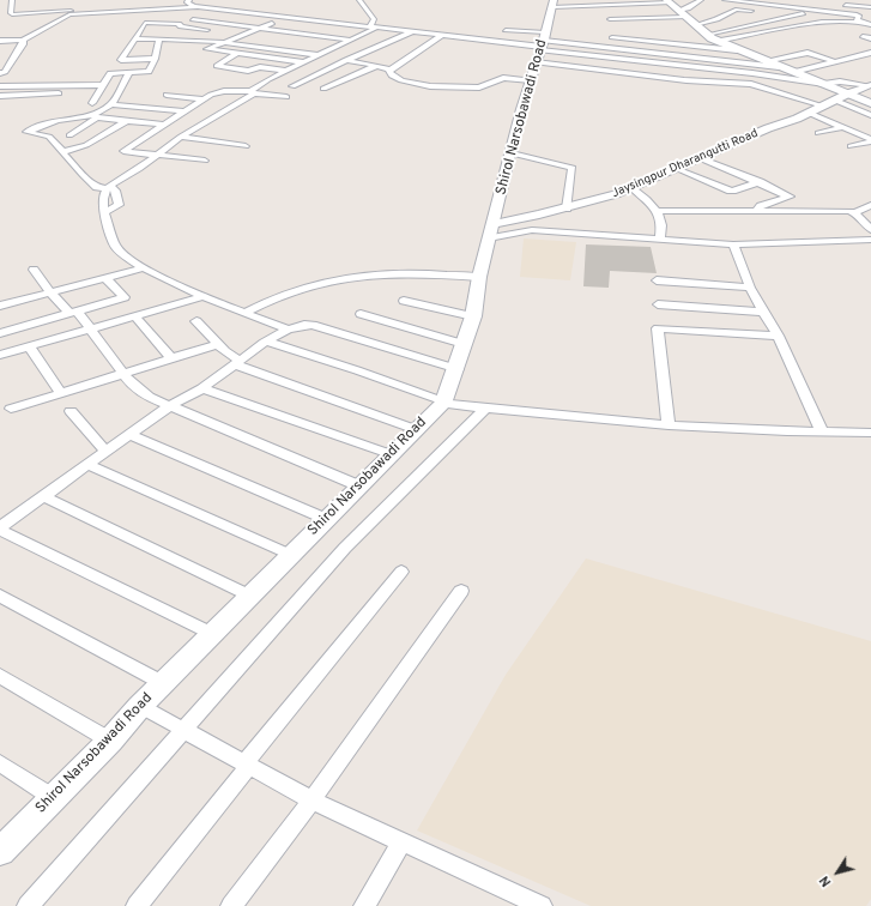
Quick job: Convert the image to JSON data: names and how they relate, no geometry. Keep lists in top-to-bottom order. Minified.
{"streets":{"main road":["Shirol Narsobawadi Road"],"street":["Jaysingpur Dharangutti Road"]},"crossings":[["Shirol Narsobawadi Road","Jaysingpur Dharangutti Road"]],"north":"bottom left"}
